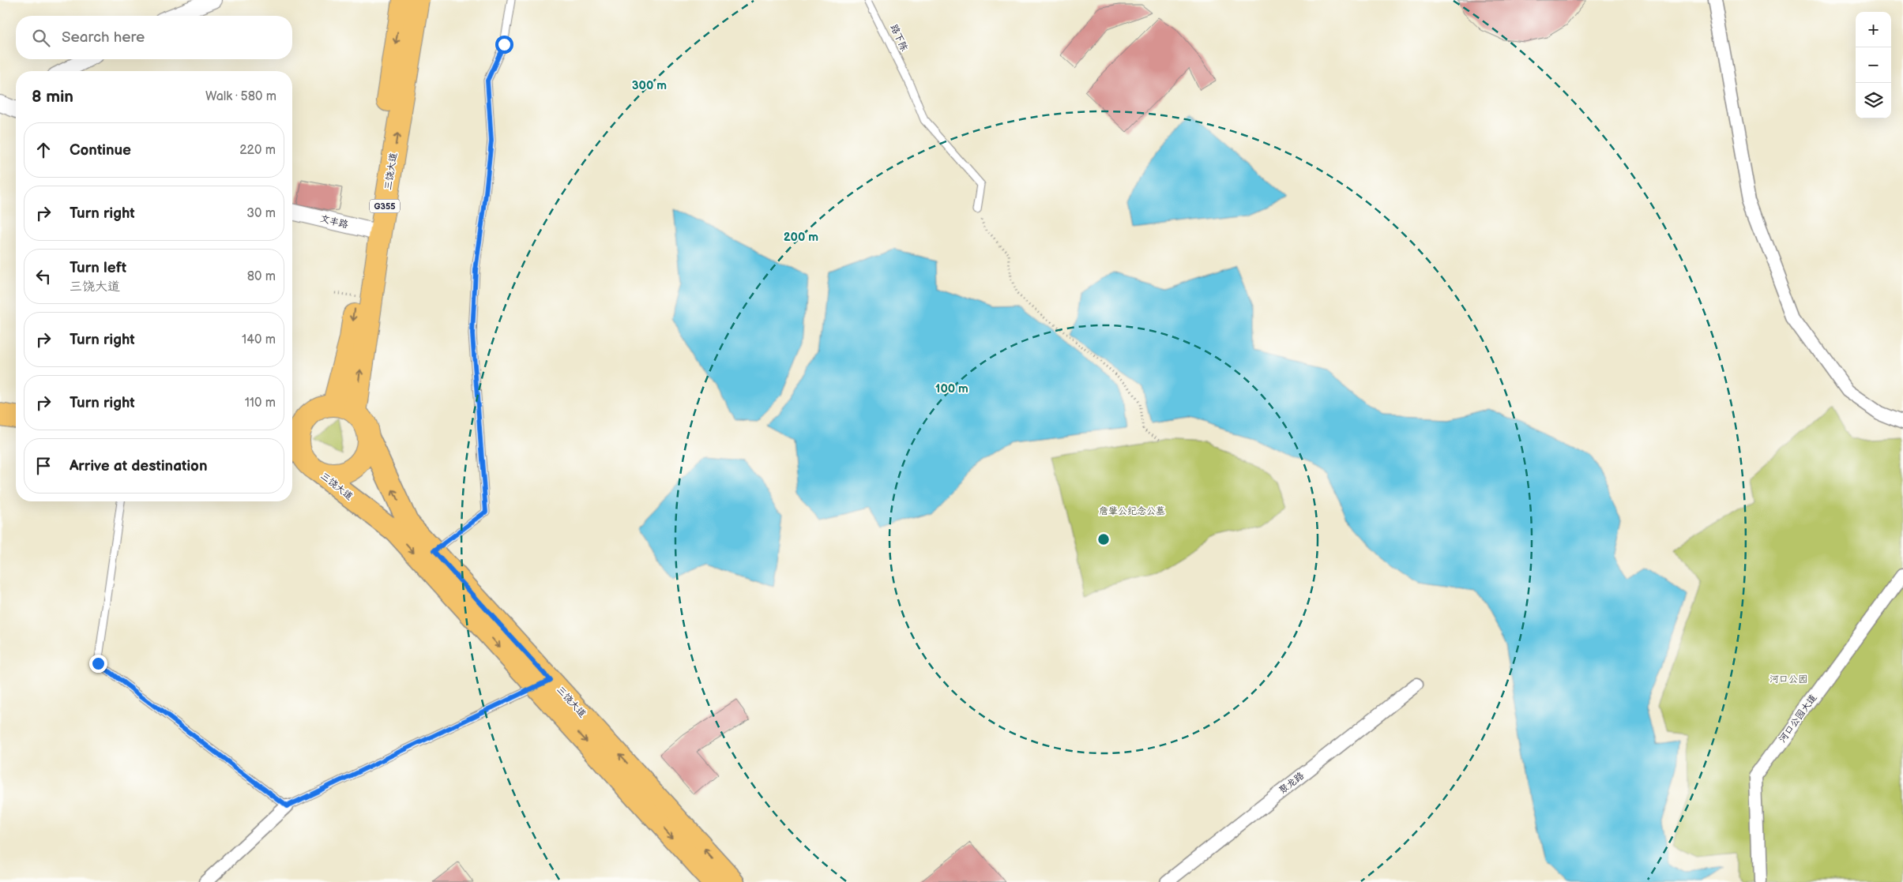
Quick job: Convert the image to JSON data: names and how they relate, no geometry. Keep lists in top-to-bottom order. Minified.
{"streets":{"highway":["三饶大道","G355"],"street":["文丰路","河口公园大道","聚龙路"],"lane":["路下陈"]},"crossings":[["三饶大道","文丰路"]],"parks":["詹肇公纪念公墓","河口公园"],"page":{"map_buttons":["+","−"],"search":"Search here","heading":["8 min","Walk · 580 m"],"list":[["Continue","220 m"],["Turn right","30 m"],["Turn left","三饶大道","80 m"],["Turn right","140 m"],["Turn right","110 m"],"Arrive at destination"]},"rings":["300 m","200 m","100 m"]}
